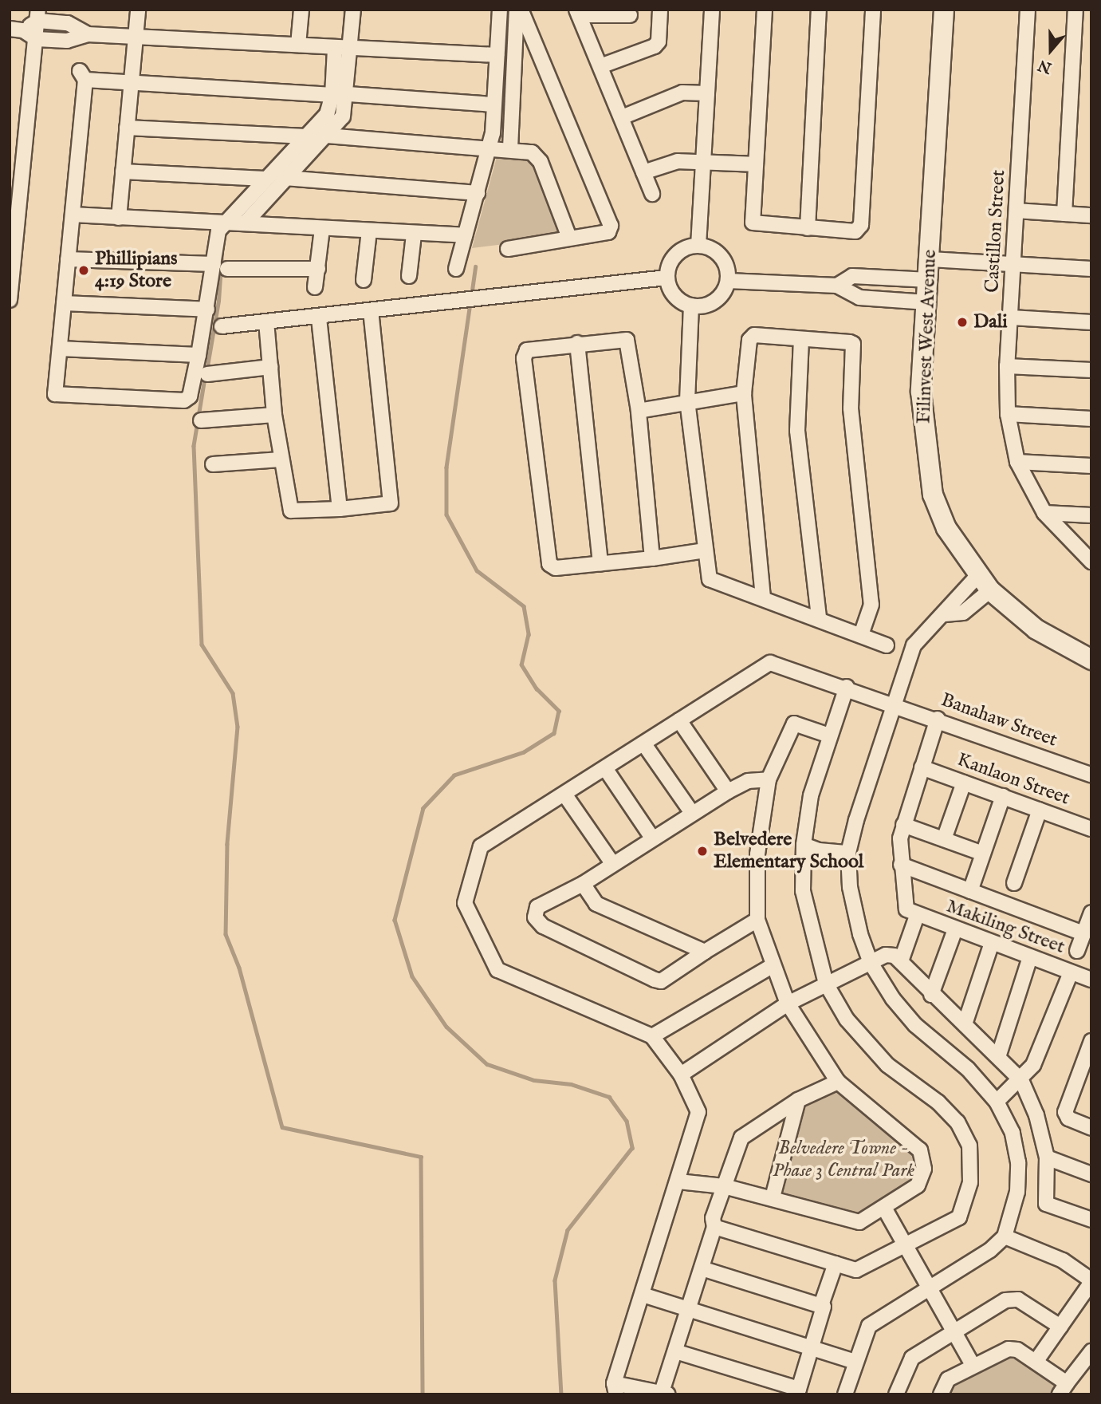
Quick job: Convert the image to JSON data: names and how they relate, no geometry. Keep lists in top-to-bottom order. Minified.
{"streets":{"street":["Castillon Street","Filinvest West Avenue","Banahaw Street","Kanlaon Street","Makiling Street"]},"parks":["Belvedere Towne - Phase 3 Central Park"],"places":["Phillipians 4:19 Store","Dali","Belvedere Elementary School"],"north":"bottom"}
